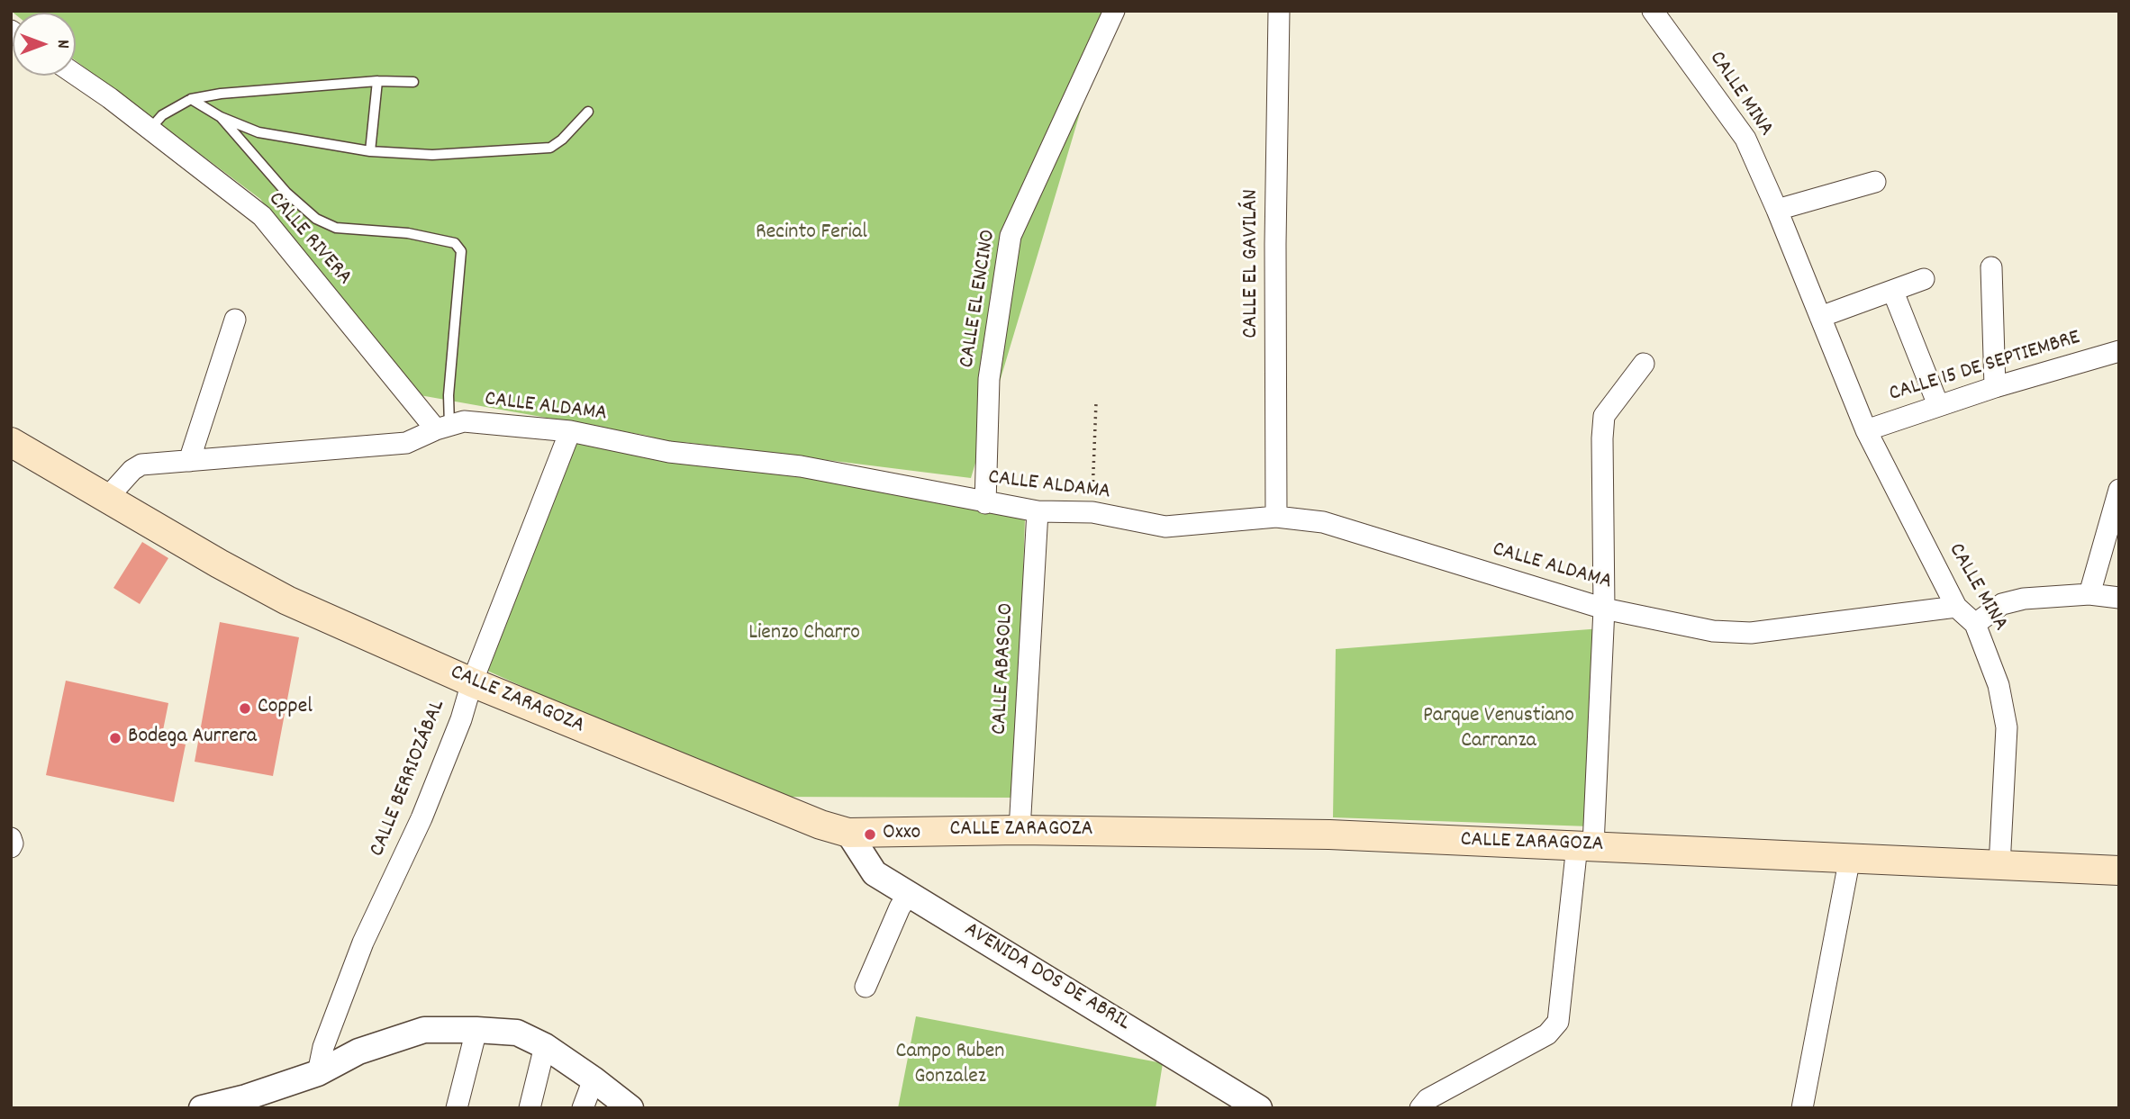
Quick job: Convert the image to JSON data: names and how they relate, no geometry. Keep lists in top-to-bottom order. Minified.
{"streets":{"main road":["CALLE ZARAGOZA"],"street":["CALLE MINA","CALLE RIVERA","CALLE EL GAVILÁN","CALLE EL ENCINO","CALLE 15 DE SEPTIEMBRE","CALLE ALDAMA","CALLE ABASOLO","CALLE BERRIOZÁBAL","AVENIDA DOS DE ABRIL"]},"crossings":[["CALLE MINA","CALLE 15 DE SEPTIEMBRE"],["CALLE MINA","CALLE ALDAMA"],["CALLE MINA","CALLE ZARAGOZA"],["CALLE RIVERA","CALLE ALDAMA"],["CALLE EL GAVILÁN","CALLE ALDAMA"],["CALLE EL ENCINO","CALLE ALDAMA"],["CALLE ALDAMA","CALLE ABASOLO"],["CALLE ALDAMA","CALLE ZARAGOZA"],["CALLE ALDAMA","CALLE BERRIOZÁBAL"],["CALLE ABASOLO","CALLE ZARAGOZA"],["CALLE ZARAGOZA","CALLE BERRIOZÁBAL"],["CALLE ZARAGOZA","AVENIDA DOS DE ABRIL"]],"parks":["Recinto Ferial","Lienzo Charro","Parque Venustiano Carranza","Campo Ruben Gonzalez"],"places":["Coppel","Bodega Aurrera","Oxxo"],"north":"right"}
